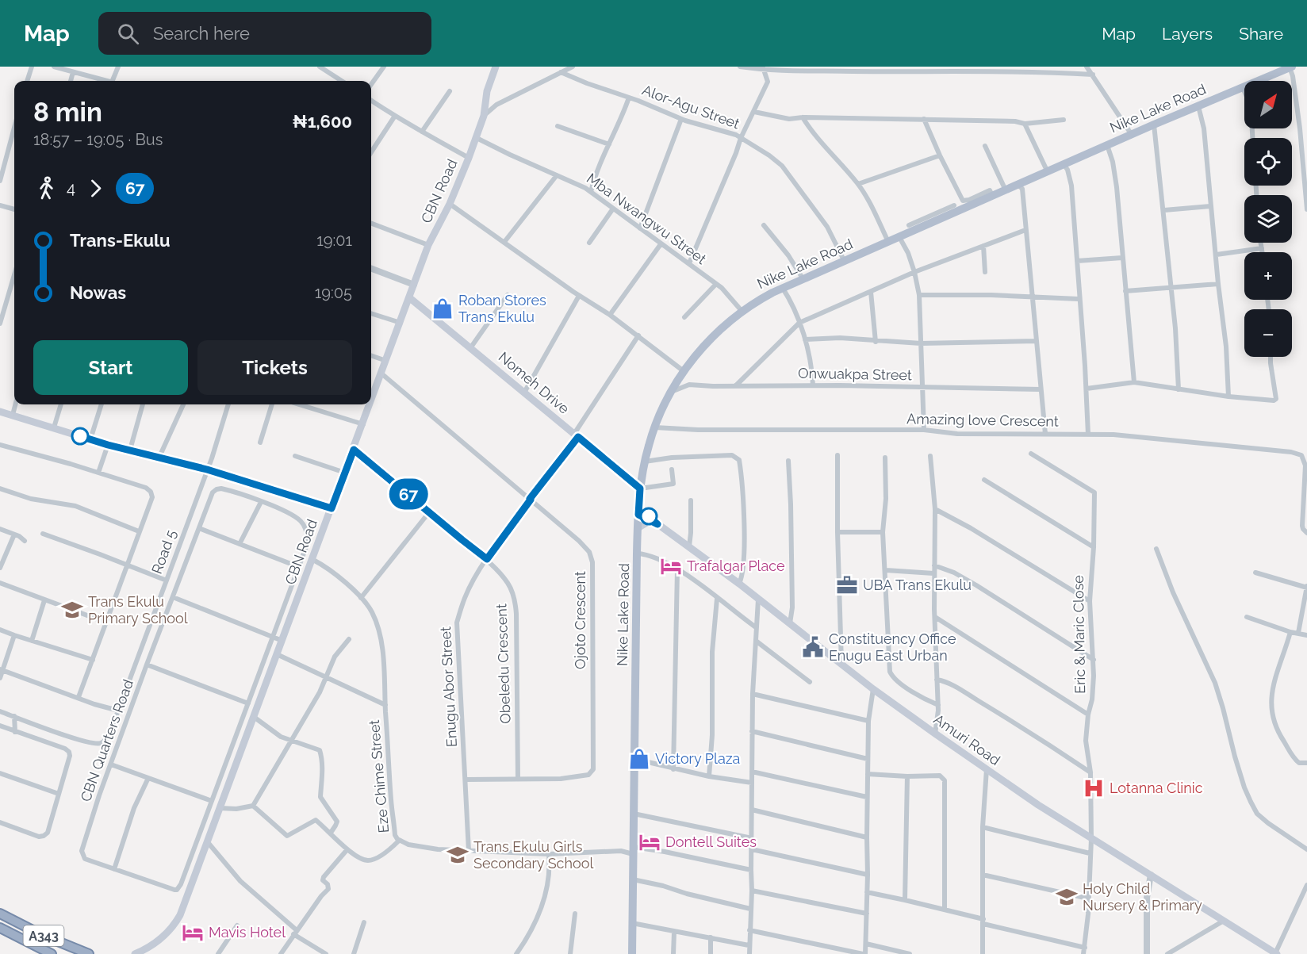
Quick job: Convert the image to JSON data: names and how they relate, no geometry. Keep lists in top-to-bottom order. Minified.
{"streets":{"highway":["A343"],"main road":["Nike Lake Road","CBN Road","Nomeh Drive","Amuri Road"],"street":["Alor-Agu Street","Mba Nwangwu Street","Onwuakpa Street","Amazing love Crescent","Road 5","Ojoto Crescent","Eric & Maric Close","Obeledu Crescent","Enugu Abor Street","CBN Quarters Road","Eze Chime Street"]},"crossings":[["Alor-Agu Street","Nike Lake Road"],["Nike Lake Road","Mba Nwangwu Street"],["Nike Lake Road","Onwuakpa Street"],["Nike Lake Road","Nomeh Drive"],["Nike Lake Road","Amazing love Crescent"],["Nike Lake Road","Amuri Road"],["Nike Lake Road","Eze Chime Street"],["CBN Road","Mba Nwangwu Street"],["CBN Road","Nomeh Drive"],["CBN Road","Ojoto Crescent"],["CBN Road","Obeledu Crescent"],["CBN Road","Eze Chime Street"],["Nomeh Drive","Enugu Abor Street"],["Ojoto Crescent","Obeledu Crescent"],["Ojoto Crescent","Enugu Abor Street"],["Eric & Maric Close","Amuri Road"],["Obeledu Crescent","Enugu Abor Street"],["Enugu Abor Street","Eze Chime Street"]],"places":{"shop":["Roban Stores Trans Ekulu","Victory Plaza"],"hotel":["Trafalgar Place","Dontell Suites","Mavis Hotel"],"office":["UBA Trans Ekulu"],"school or university":["Trans Ekulu Primary School","Trans Ekulu Girls Secondary School","Holy Child Nursery & Primary"],"public building":["Constituency Office Enugu East Urban"],"hospital":["Lotanna Clinic"]},"lines":["bus line 67"],"north":"top right","page":{"header":"Map","search":"Search here","nav":["Map","Layers","Share"],"on_map":"67","map_buttons":["+","−"],"heading":["8 min","18:57 – 19:05 · Bus","₦1,600"],"legs":["4","67"],"list":[{"name":"Trans-Ekulu","value":"19:01"},{"name":"Nowas","value":"19:05"}],"buttons":["Start","Tickets"]}}
